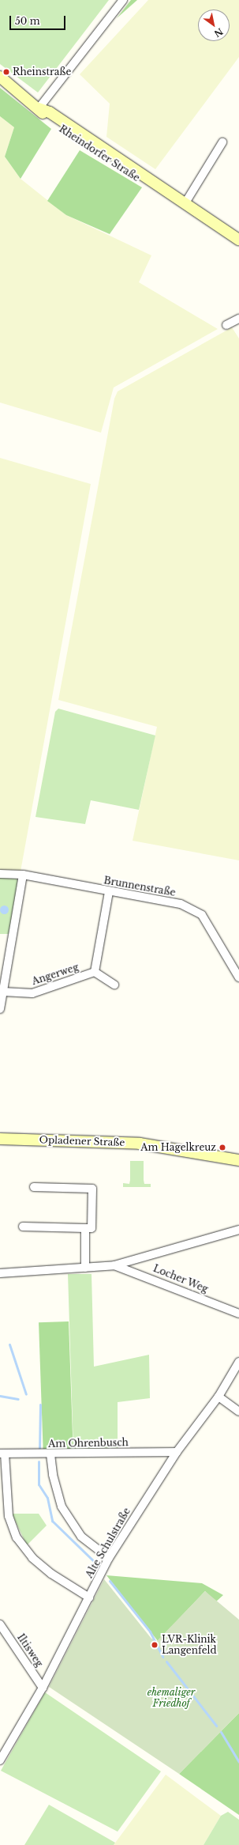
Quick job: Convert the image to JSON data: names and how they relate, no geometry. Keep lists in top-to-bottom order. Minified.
{"streets":{"main road":["Rheindorfer Straße","Opladener Straße"],"street":["Brunnenstraße","Angerweg","Locher Weg","Am Ohrenbusch","Alte Schulstraße","Iltisweg"]},"crossings":[["Am Ohrenbusch","Alte Schulstraße"],["Alte Schulstraße","Iltisweg"]],"parks":["ehemaliger Friedhof"],"places":["Rheinstraße","Am Hagelkreuz","LVR-Klinik Langenfeld"],"scale_bar":"50 m","north":"bottom right"}
